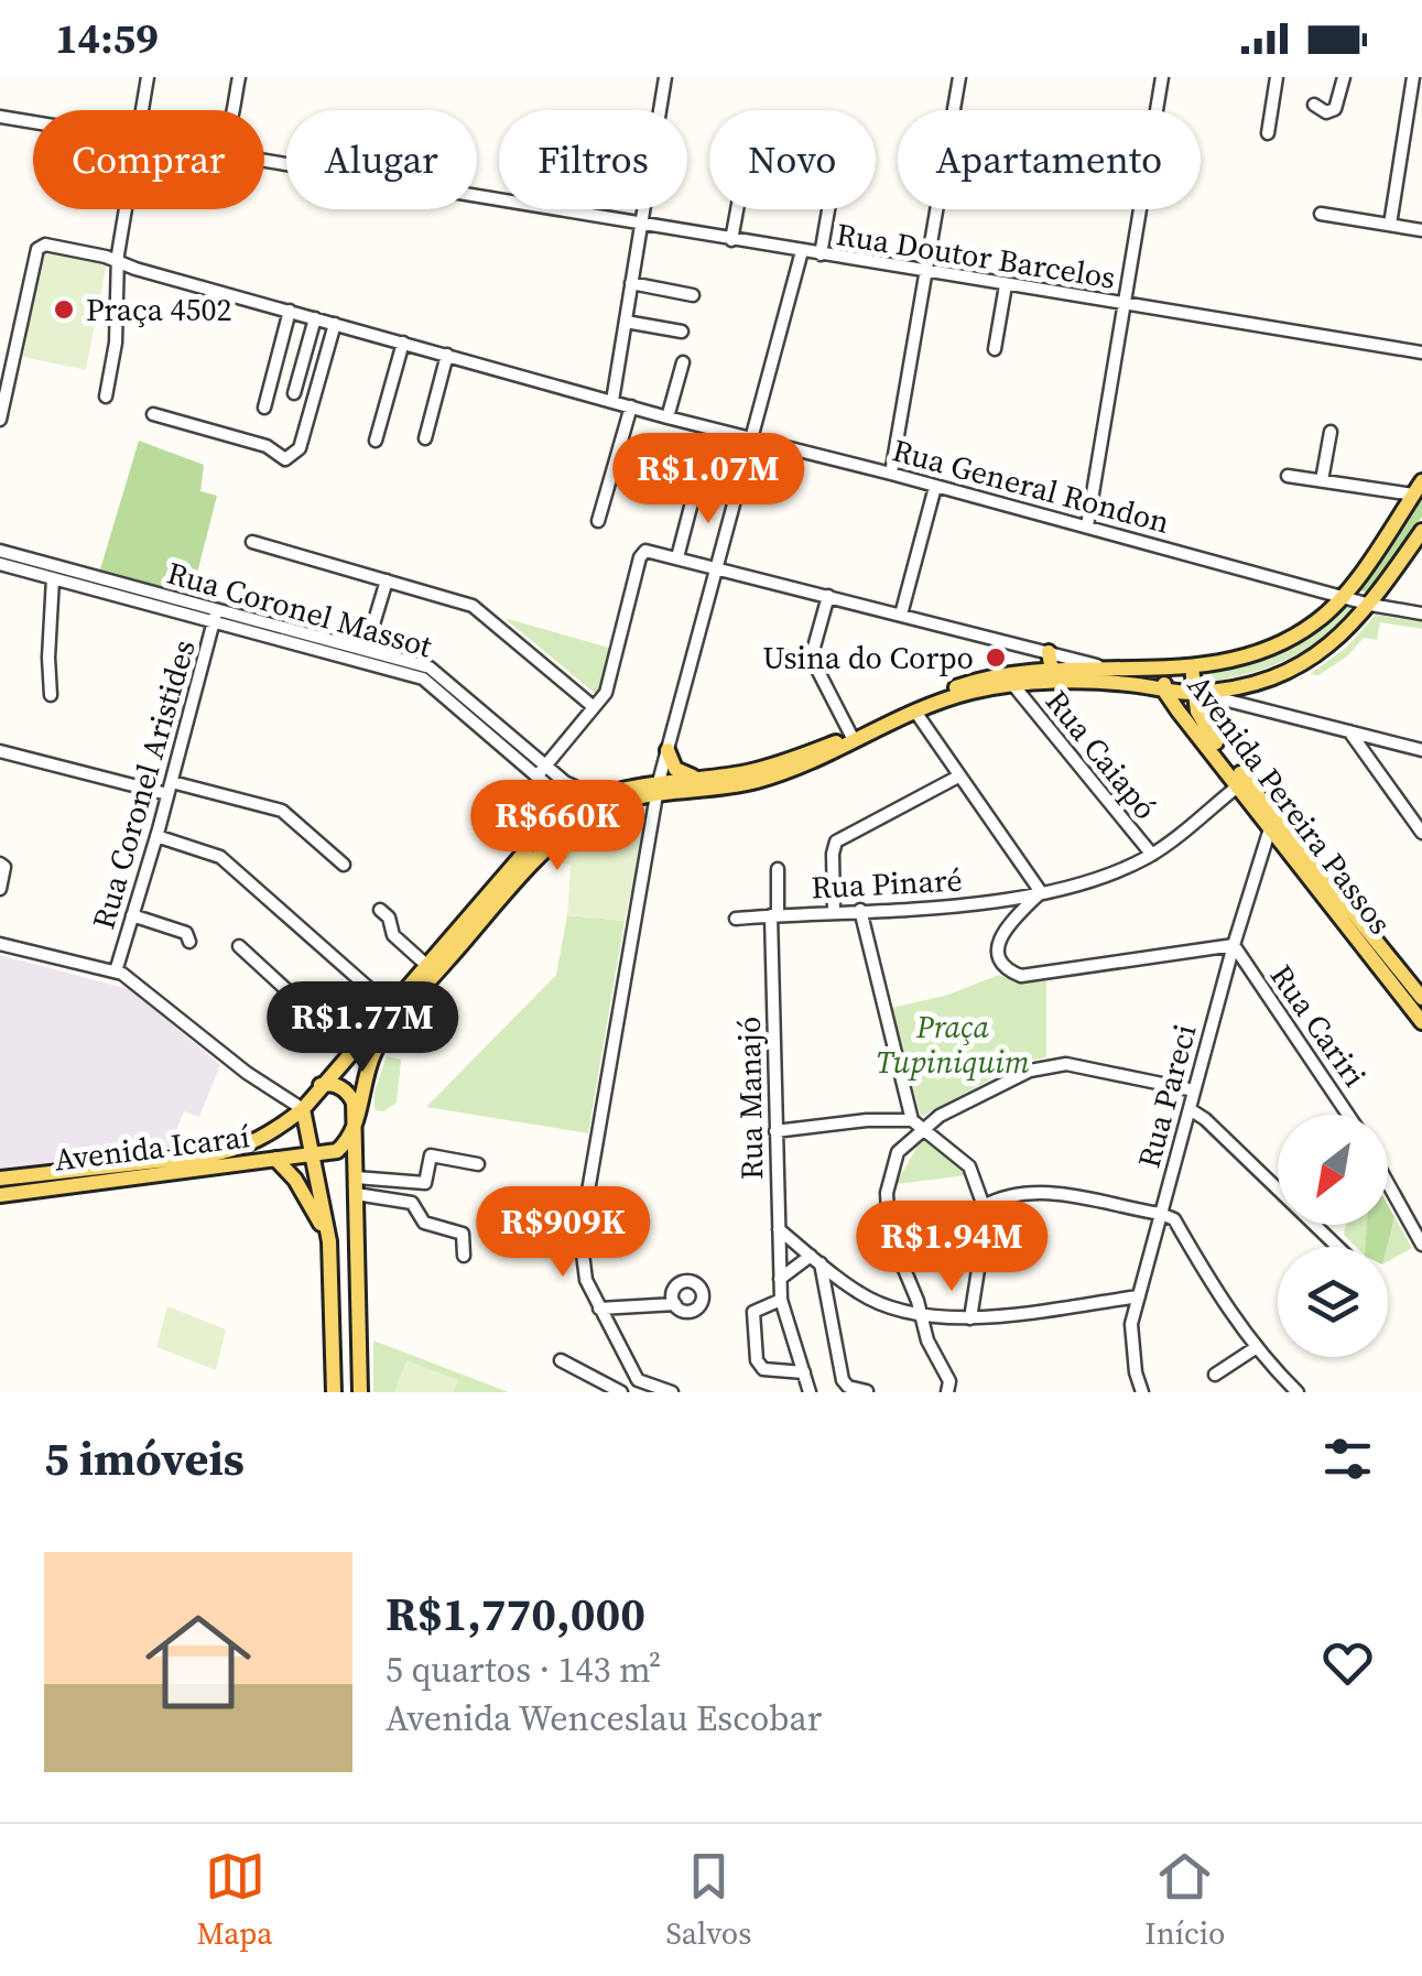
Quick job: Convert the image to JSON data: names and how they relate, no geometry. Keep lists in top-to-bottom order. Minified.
{"streets":{"main road":["Avenida Pereira Passos","Avenida Icaraí"],"street":["Rua Doutor Barcelos","Rua General Rondon","Rua Coronel Massot","Rua Caiapó","Rua Coronel Aristides","Rua Pinaré","Rua Cariri","Rua Pareci","Rua Manajó"]},"crossings":[["Rua Coronel Massot","Rua Coronel Aristides"],["Rua Caiapó","Rua Pinaré"],["Avenida Pereira Passos","Rua Pinaré"],["Avenida Pereira Passos","Rua Pareci"],["Rua Pinaré","Rua Manajó"],["Rua Cariri","Rua Pareci"]],"parks":["Praça Tupiniquim"],"places":["Praça 4502","Usina do Corpo"],"north":"bottom left","page":{"status":"14:59","chip":["Comprar","Alugar","Filtros","Novo","Apartamento"],"price":["R$1.07M","R$660K","R$1.77M","R$909K","R$1.94M"],"heading":"5 imóveis","list":[{"name":"R$1,770,000","note":"5 quartos · 143 m² · Avenida Wenceslau Escobar"}],"tabs":["Mapa","Salvos","Início"]}}
